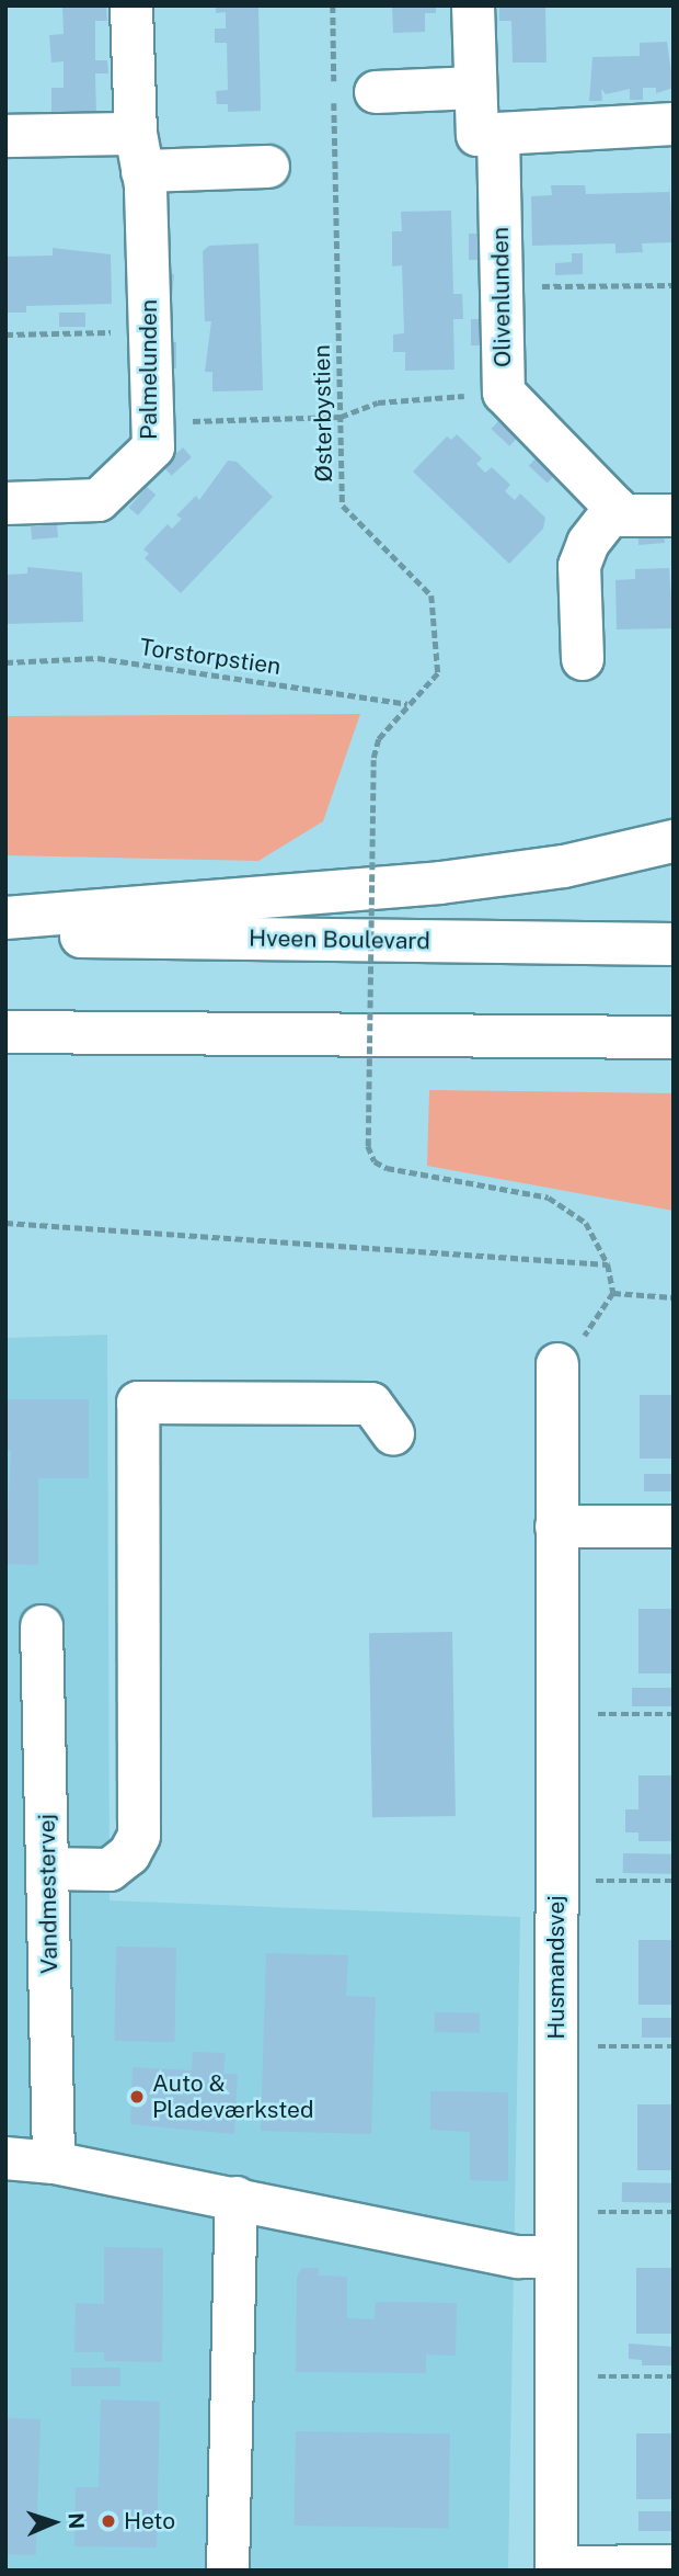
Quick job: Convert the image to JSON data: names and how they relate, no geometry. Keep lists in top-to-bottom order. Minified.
{"streets":{"street":["Olivenlunden","Palmelunden","Hveen Boulevard","Vandmestervej","Husmandsvej"],"path":["Østerbystien","Torstorpstien"]},"crossings":[["Østerbystien","Torstorpstien"]],"places":["Auto & Pladeværksted","Heto"],"north":"right"}
